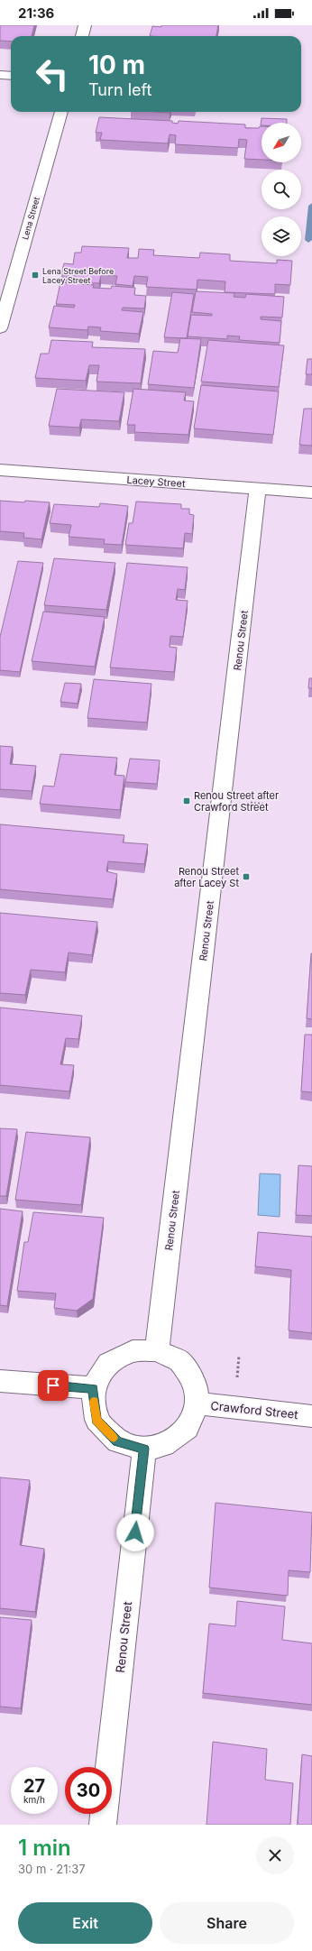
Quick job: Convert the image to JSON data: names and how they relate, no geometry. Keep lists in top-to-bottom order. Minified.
{"streets":{"street":["Lena Street","Lacey Street","Renou Street","Crawford Street"]},"crossings":[["Lacey Street","Renou Street"],["Renou Street","Crawford Street"]],"places":{"transit":["Lena Street Before Lacey Street","Renou Street after Crawford Street","Renou Street after Lacey St"]},"north":"bottom left","page":{"status":"21:36","turn":["10 m","Turn left"],"speed":"27 km/h","limit":"30","heading":["1 min","30 m · 21:37"],"buttons":["Exit","Share"]}}
